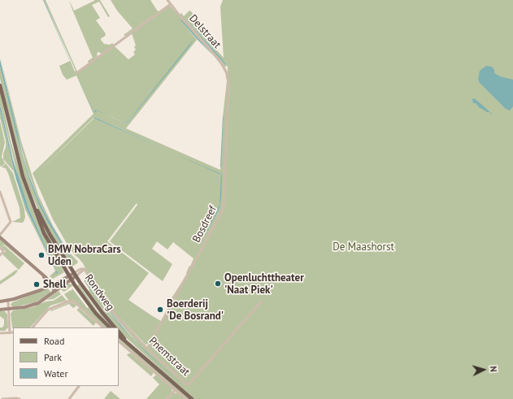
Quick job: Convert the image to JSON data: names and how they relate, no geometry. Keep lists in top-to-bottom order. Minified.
{"streets":{"main road":["Rondweg"],"street":["Delstraat","Bosdreef","Pnemstraat"]},"crossings":[["Delstraat","Bosdreef"],["Bosdreef","Pnemstraat"],["Rondweg","Pnemstraat"]],"parks":["De Maashorst"],"places":["BMW NobraCars Uden","Openluchttheater 'Naat Piek'","Shell","Boerderij 'De Bosrand'"],"legend":["Road","Park","Water"],"north":"right"}
